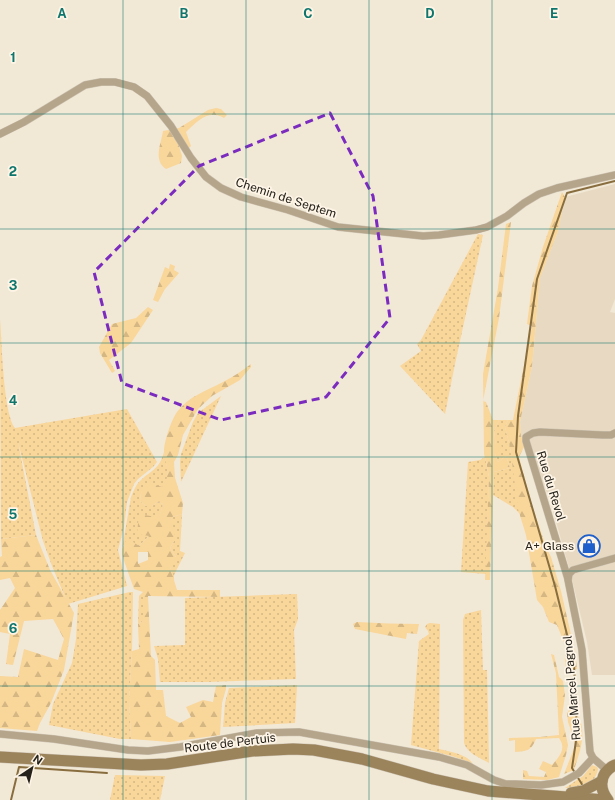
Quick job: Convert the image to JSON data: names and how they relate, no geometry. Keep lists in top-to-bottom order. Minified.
{"streets":{"main road":["Route de Pertuis"],"street":["Chemin de Septem","Rue du Revol","Rue Marcel Pagnol"]},"crossings":[["Rue du Revol","Rue Marcel Pagnol"]],"places":{"shop":["A+ Glass"]},"north":"top right","grid":{"columns":["A","B","C","D","E"],"rows":["1","2","3","4","5","6"]}}
